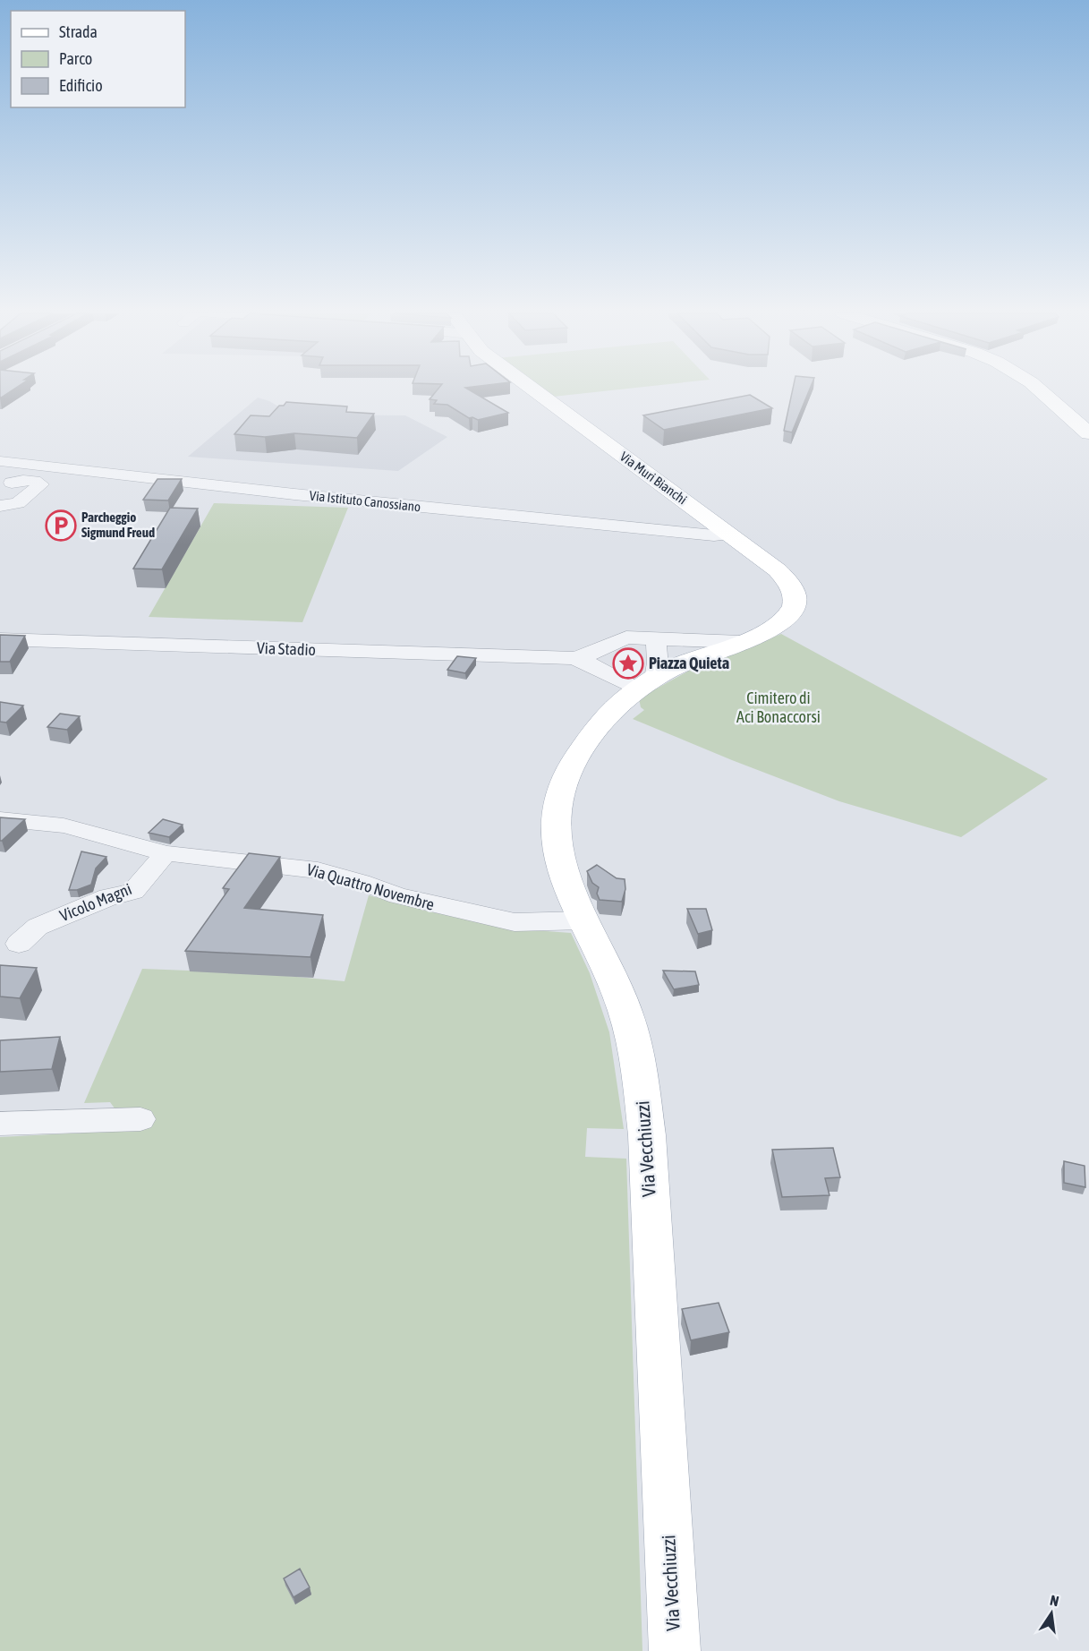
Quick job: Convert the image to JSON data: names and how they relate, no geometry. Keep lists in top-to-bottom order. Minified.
{"streets":{"main road":["Via Muri Bianchi","Via Vecchiuzzi"],"street":["Via Istituto Canossiano","Via Stadio","Via Quattro Novembre","Vicolo Magni"]},"crossings":[["Via Muri Bianchi","Via Istituto Canossiano"],["Via Muri Bianchi","Via Vecchiuzzi"],["Via Quattro Novembre","Vicolo Magni"],["Via Quattro Novembre","Via Vecchiuzzi"]],"parks":["Cimitero di Aci Bonaccorsi"],"places":{"parking":["Parcheggio Sigmund Freud"],"place":["Piazza Quieta"]},"legend":["Strada","Parco","Edificio"],"north":"top"}
